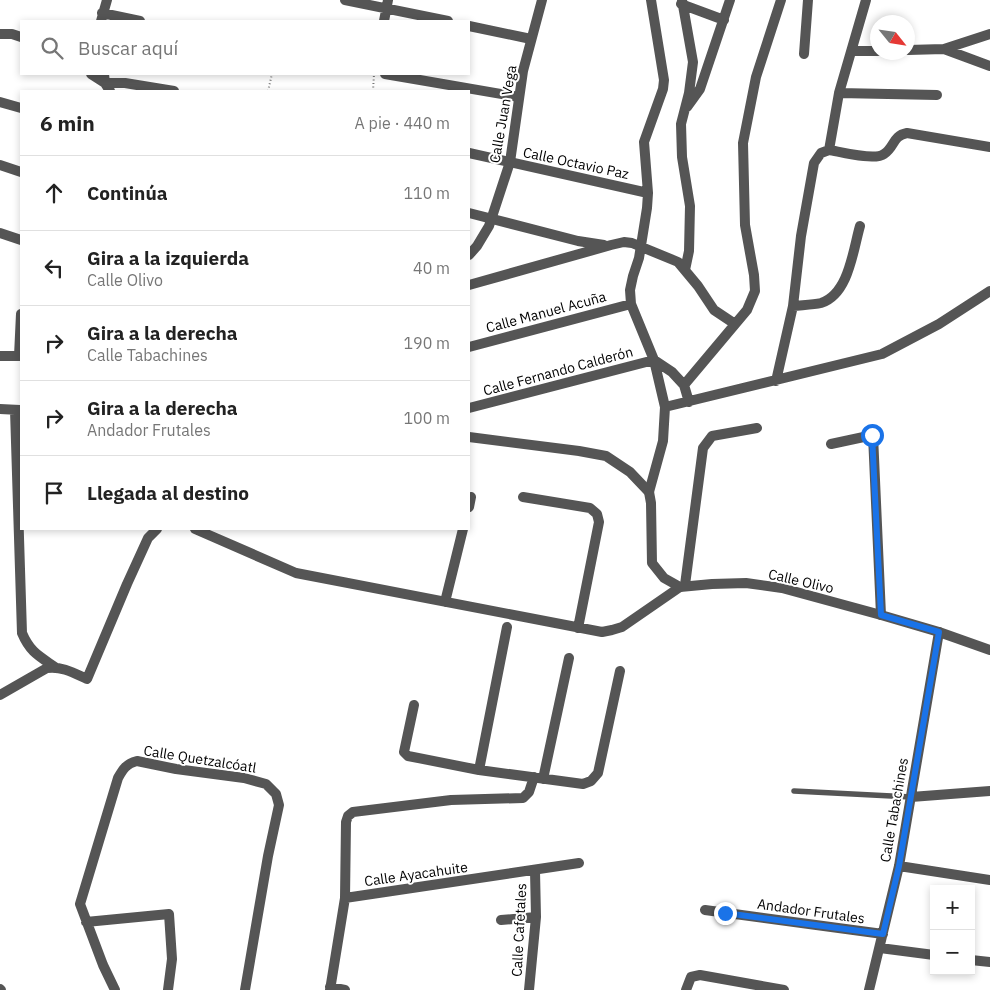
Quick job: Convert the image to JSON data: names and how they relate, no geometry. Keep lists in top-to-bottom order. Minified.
{"streets":{"street":["Calle Juan Vega","Calle Octavio Paz","Calle Manuel Acuña","Calle Fernando Calderón","Calle Olivo","Calle Quetzalcóatl","Calle Tabachines","Calle Ayacahuite","Andador Frutales","Calle Cafetales"]},"crossings":[["Calle Juan Vega","Calle Octavio Paz"],["Calle Olivo","Calle Tabachines"],["Calle Tabachines","Andador Frutales"],["Calle Ayacahuite","Calle Cafetales"]],"north":"bottom right","page":{"search":"Buscar aquí","heading":["6 min","A pie · 440 m"],"list":[["Continúa","110 m"],["Gira a la izquierda","Calle Olivo","40 m"],["Gira a la derecha","Calle Tabachines","190 m"],["Gira a la derecha","Andador Frutales","100 m"],"Llegada al destino"],"map_buttons":["+","−"]}}
